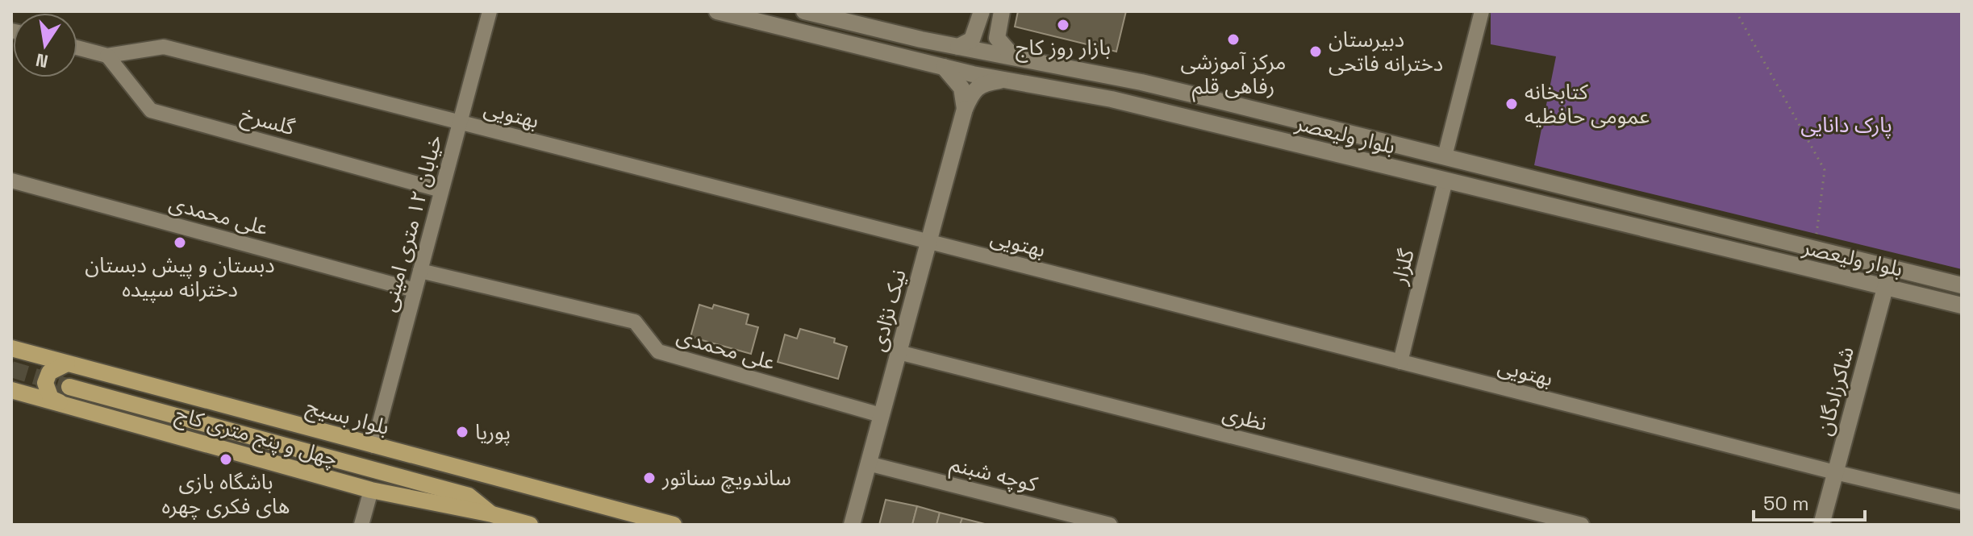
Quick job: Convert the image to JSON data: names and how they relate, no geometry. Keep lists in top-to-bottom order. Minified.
{"streets":{"main road":["بلوار بسیج","چهل و پنج متری کاج"],"street":["بهتویی","گلسرخ","بلوار ولیعصر","علی محمدی","خیابان ۱۲ متری امینی","گلزار","نیک نژادی","شاکرزادگان","نظری","کوچه شبنم"]},"crossings":[["بهتویی","گلسرخ"],["بهتویی","خیابان ۱۲ متری امینی"],["بهتویی","گلزار"],["بهتویی","نیک نژادی"],["بهتویی","شاکرزادگان"],["گلسرخ","خیابان ۱۲ متری امینی"],["بلوار ولیعصر","گلزار"],["بلوار ولیعصر","شاکرزادگان"],["علی محمدی","خیابان ۱۲ متری امینی"],["علی محمدی","نیک نژادی"],["خیابان ۱۲ متری امینی","بلوار بسیج"],["نیک نژادی","نظری"],["نیک نژادی","کوچه شبنم"]],"parks":["پارک دانایی"],"places":["بازار روز کاج","مرکز آموزشی رفاهی قلم","دبیرستان دخترانه فاتحی","کتابخانه عمومی حافظیه","دبستان و پیش دبستان دخترانه سپیده","پوریا","باشگاه بازی های فکری چهره","ساندویچ سناتور"],"scale_bar":"50 m","north":"bottom"}
